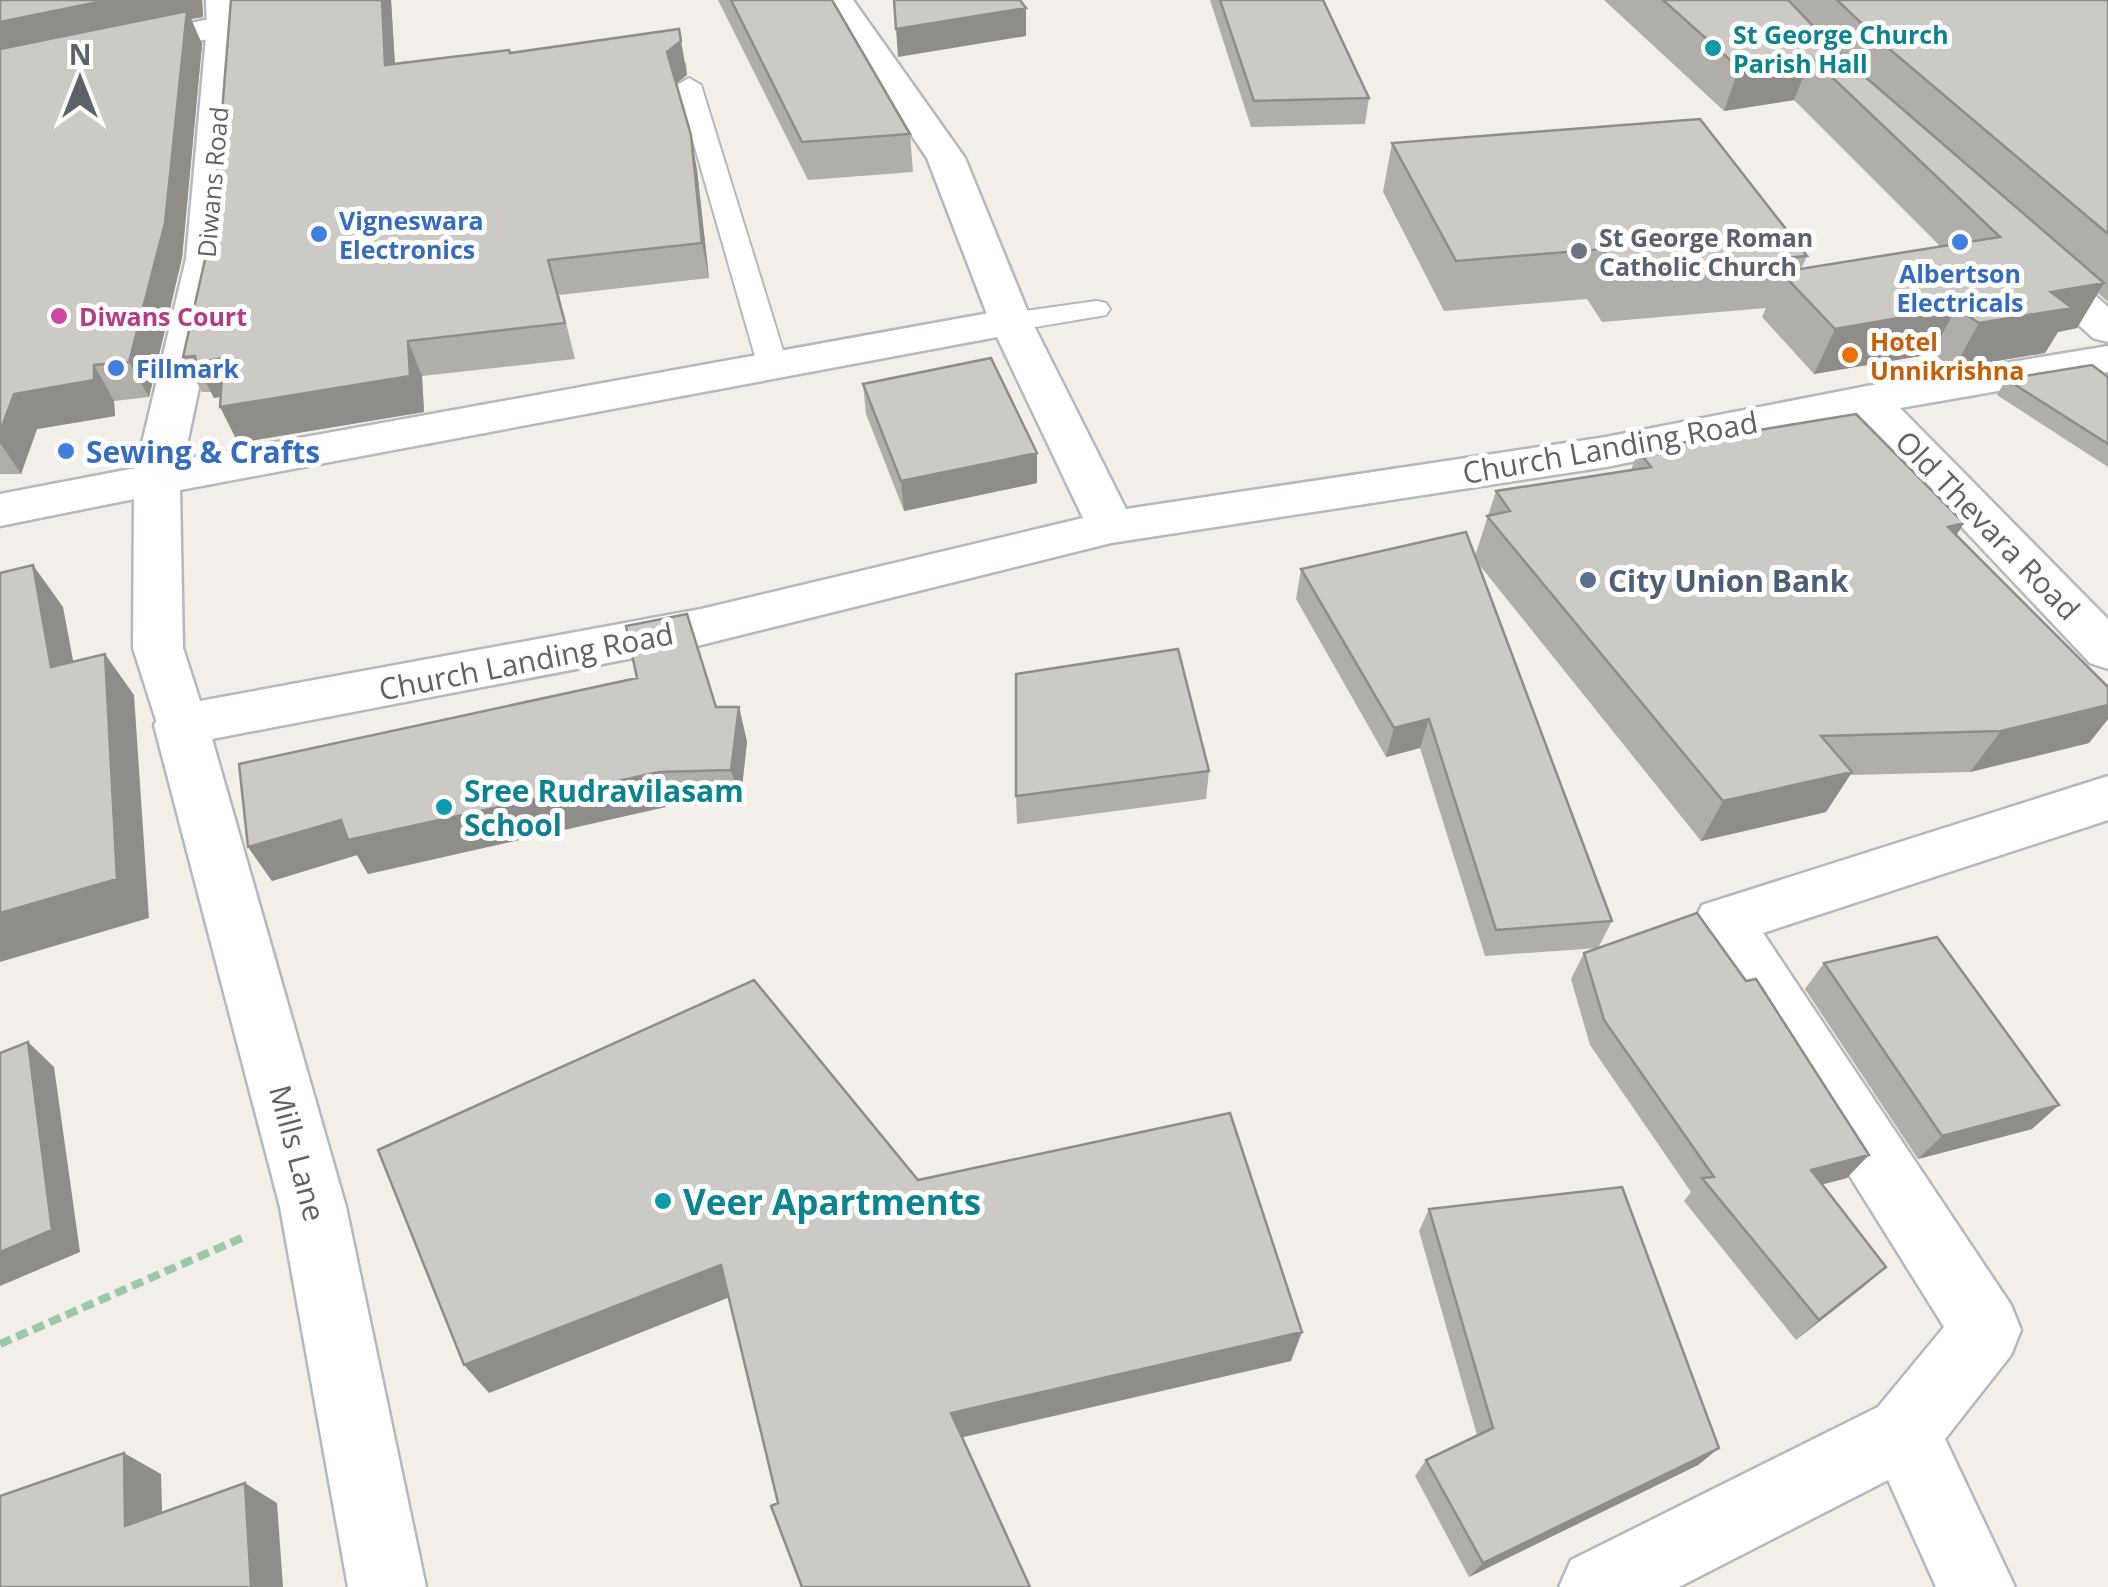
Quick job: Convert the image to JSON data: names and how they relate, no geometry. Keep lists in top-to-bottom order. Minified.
{"streets":{"street":["Diwans Road","Church Landing Road","Old Thevara Road","Mills Lane"]},"crossings":[["Church Landing Road","Old Thevara Road"],["Church Landing Road","Mills Lane"]],"places":["St George Church Parish Hall","Vigneswara Electronics","Albertson Electricals","St George Roman Catholic Church","Diwans Court","Hotel Unnikrishna","Fillmark","Sewing & Crafts","City Union Bank","Sree Rudravilasam School","Veer Apartments"],"north":"top"}
